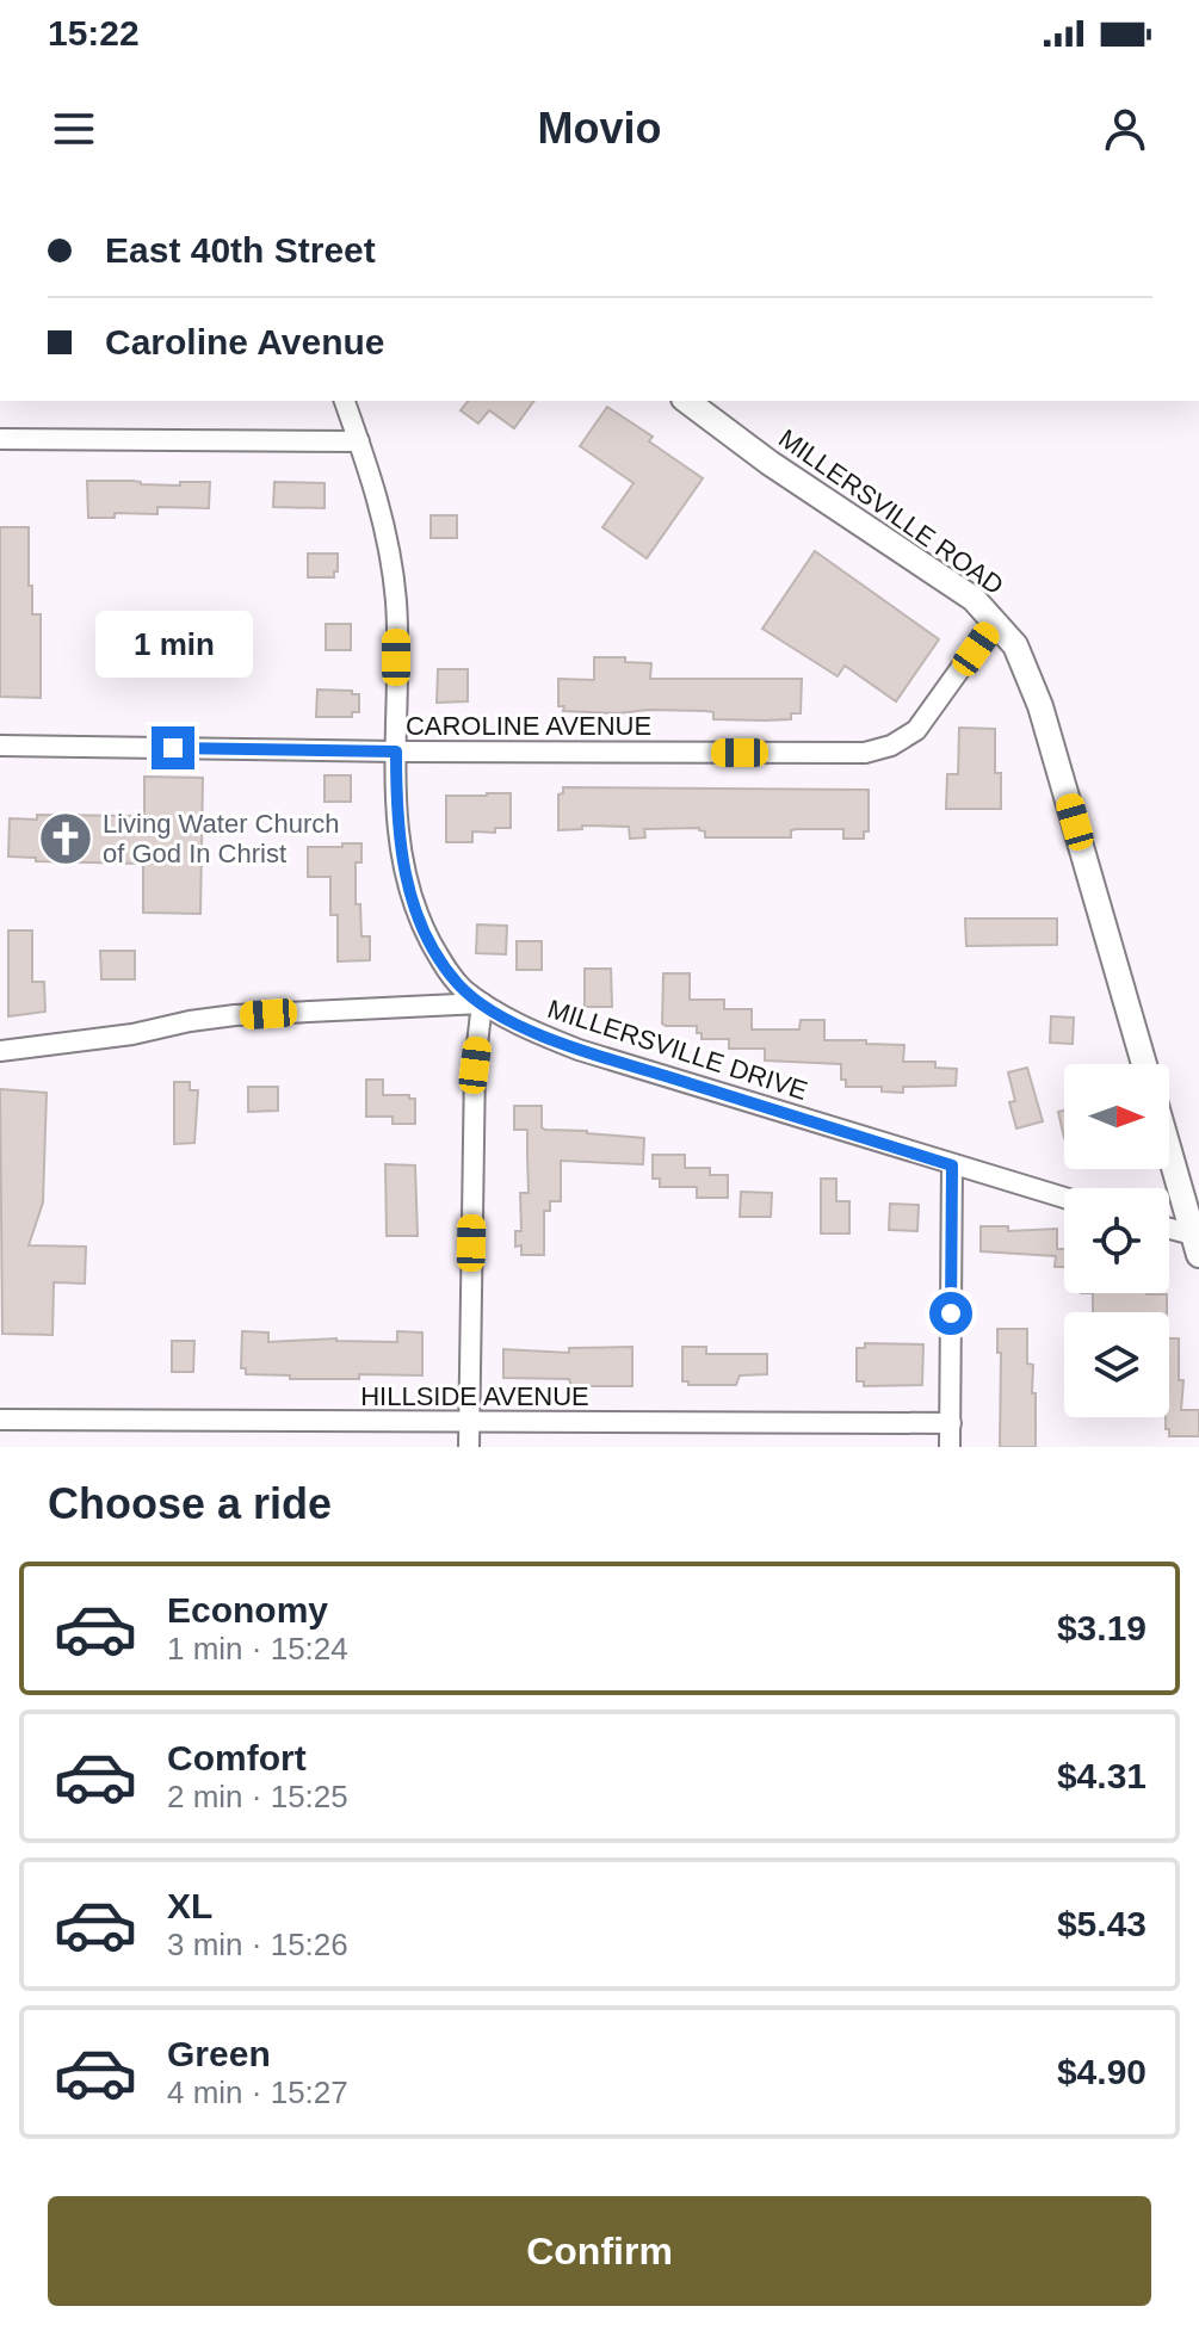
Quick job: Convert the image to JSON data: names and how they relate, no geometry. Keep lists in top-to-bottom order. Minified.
{"streets":{"street":["MILLERSVILLE ROAD","CAROLINE AVENUE","MILLERSVILLE DRIVE","HILLSIDE AVENUE"]},"crossings":[["MILLERSVILLE ROAD","CAROLINE AVENUE"],["CAROLINE AVENUE","MILLERSVILLE DRIVE"]],"places":{"church":["Living Water Church of God In Christ"]},"north":"right","page":{"status":"15:22","header":"Movio","banner":["East 40th Street","Caroline Avenue"],"bubble":"1 min","heading":"Choose a ride","list":[{"name":"Economy","note":"1 min · 15:24","value":"$3.19"},{"name":"Comfort","note":"2 min · 15:25","value":"$4.31"},{"name":"XL","note":"3 min · 15:26","value":"$5.43"},{"name":"Green","note":"4 min · 15:27","value":"$4.90"}],"buttons":"Confirm"}}
